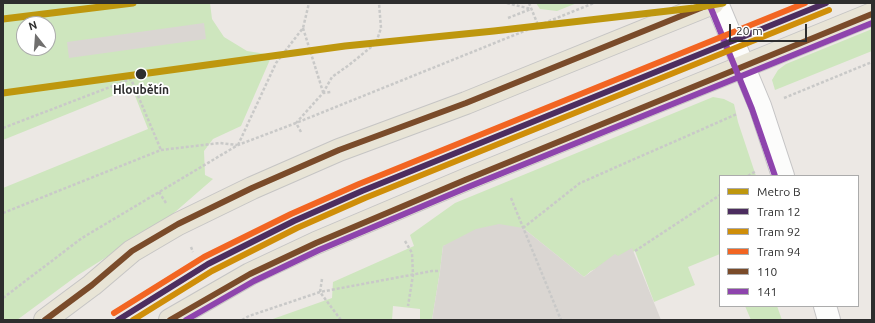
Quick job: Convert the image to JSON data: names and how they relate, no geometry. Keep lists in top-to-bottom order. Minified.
{"places":["Hloubětín"],"lines":["metro line B","tram line 12","tram line 94","transit line 110","transit line 141","tram line 92"],"legend":["Metro B","Tram 12","Tram 92","Tram 94","110","141"],"scale_bar":"20 m","north":"top"}
